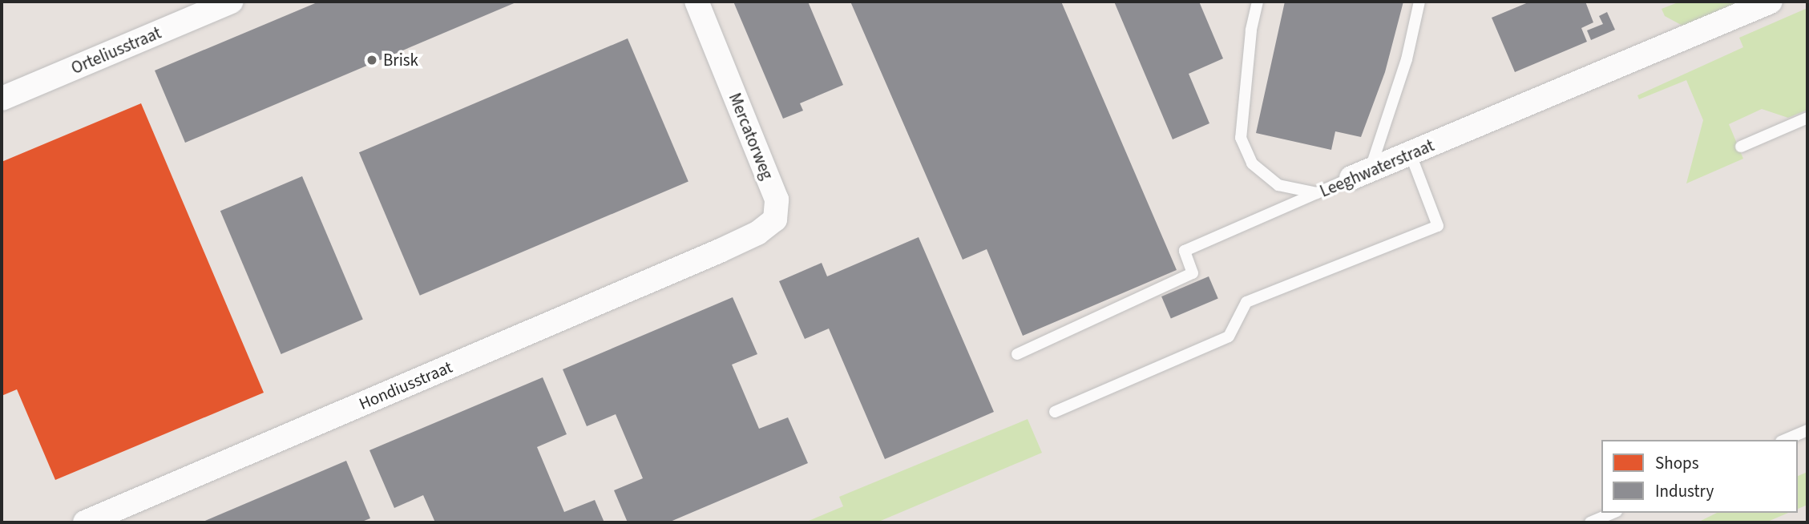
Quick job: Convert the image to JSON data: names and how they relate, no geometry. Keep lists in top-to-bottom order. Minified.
{"streets":{"street":["Orteliusstraat","Mercatorweg","Leeghwaterstraat","Hondiusstraat"]},"crossings":[["Mercatorweg","Hondiusstraat"]],"places":["Brisk"],"legend":["Shops","Industry"]}
